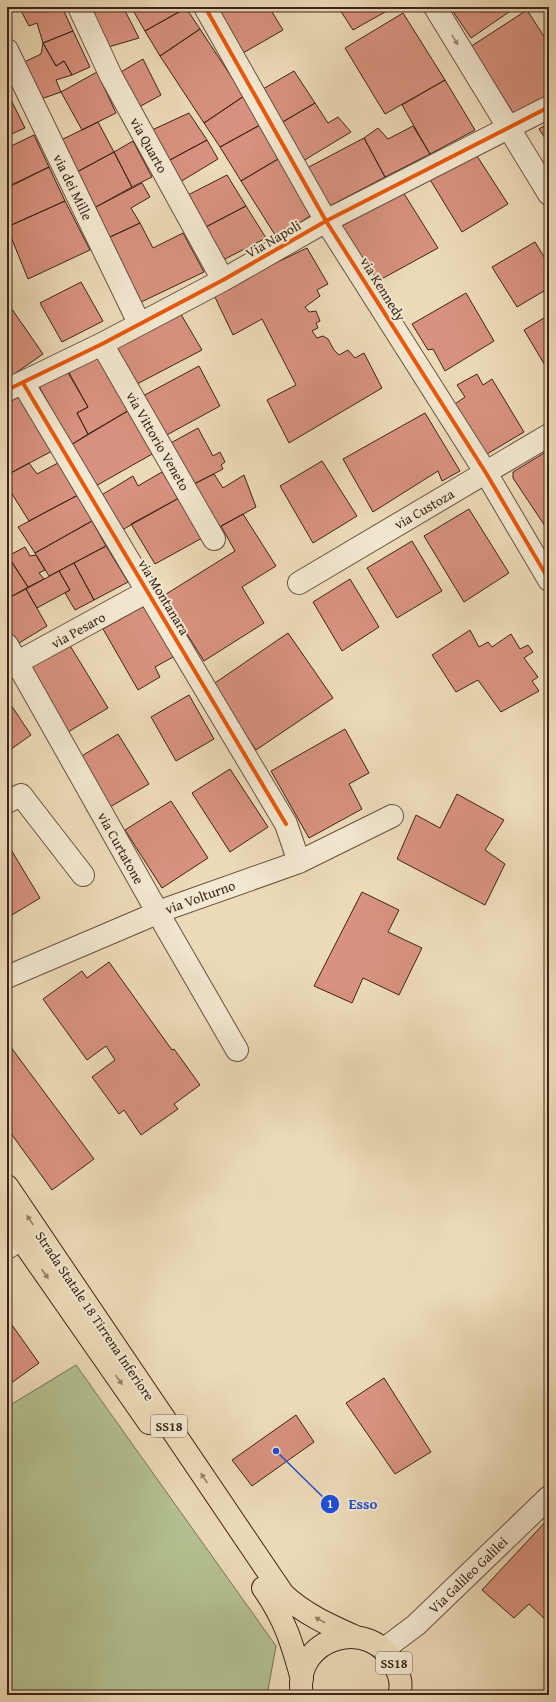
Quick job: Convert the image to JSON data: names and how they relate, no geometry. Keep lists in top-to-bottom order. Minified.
{"streets":{"main road":["Strada Statale 18 Tirrena Inferiore","SS18"],"street":["via Quarto","via dei Mille","Via Napoli","via Kennedy","via Vittorio Veneto","via Custoza","via Montanara","via Pesaro","via Curtatone","via Volturno","Via Galileo Galilei"]},"crossings":[["via Quarto","Via Napoli"],["via dei Mille","Via Napoli"],["Via Napoli","via Kennedy"],["Via Napoli","via Vittorio Veneto"],["Via Napoli","via Montanara"],["via Kennedy","via Custoza"],["via Montanara","via Pesaro"],["via Montanara","via Volturno"],["via Pesaro","via Curtatone"],["via Curtatone","via Volturno"],["Strada Statale 18 Tirrena Inferiore","Via Galileo Galilei"]],"places":["Esso"]}
